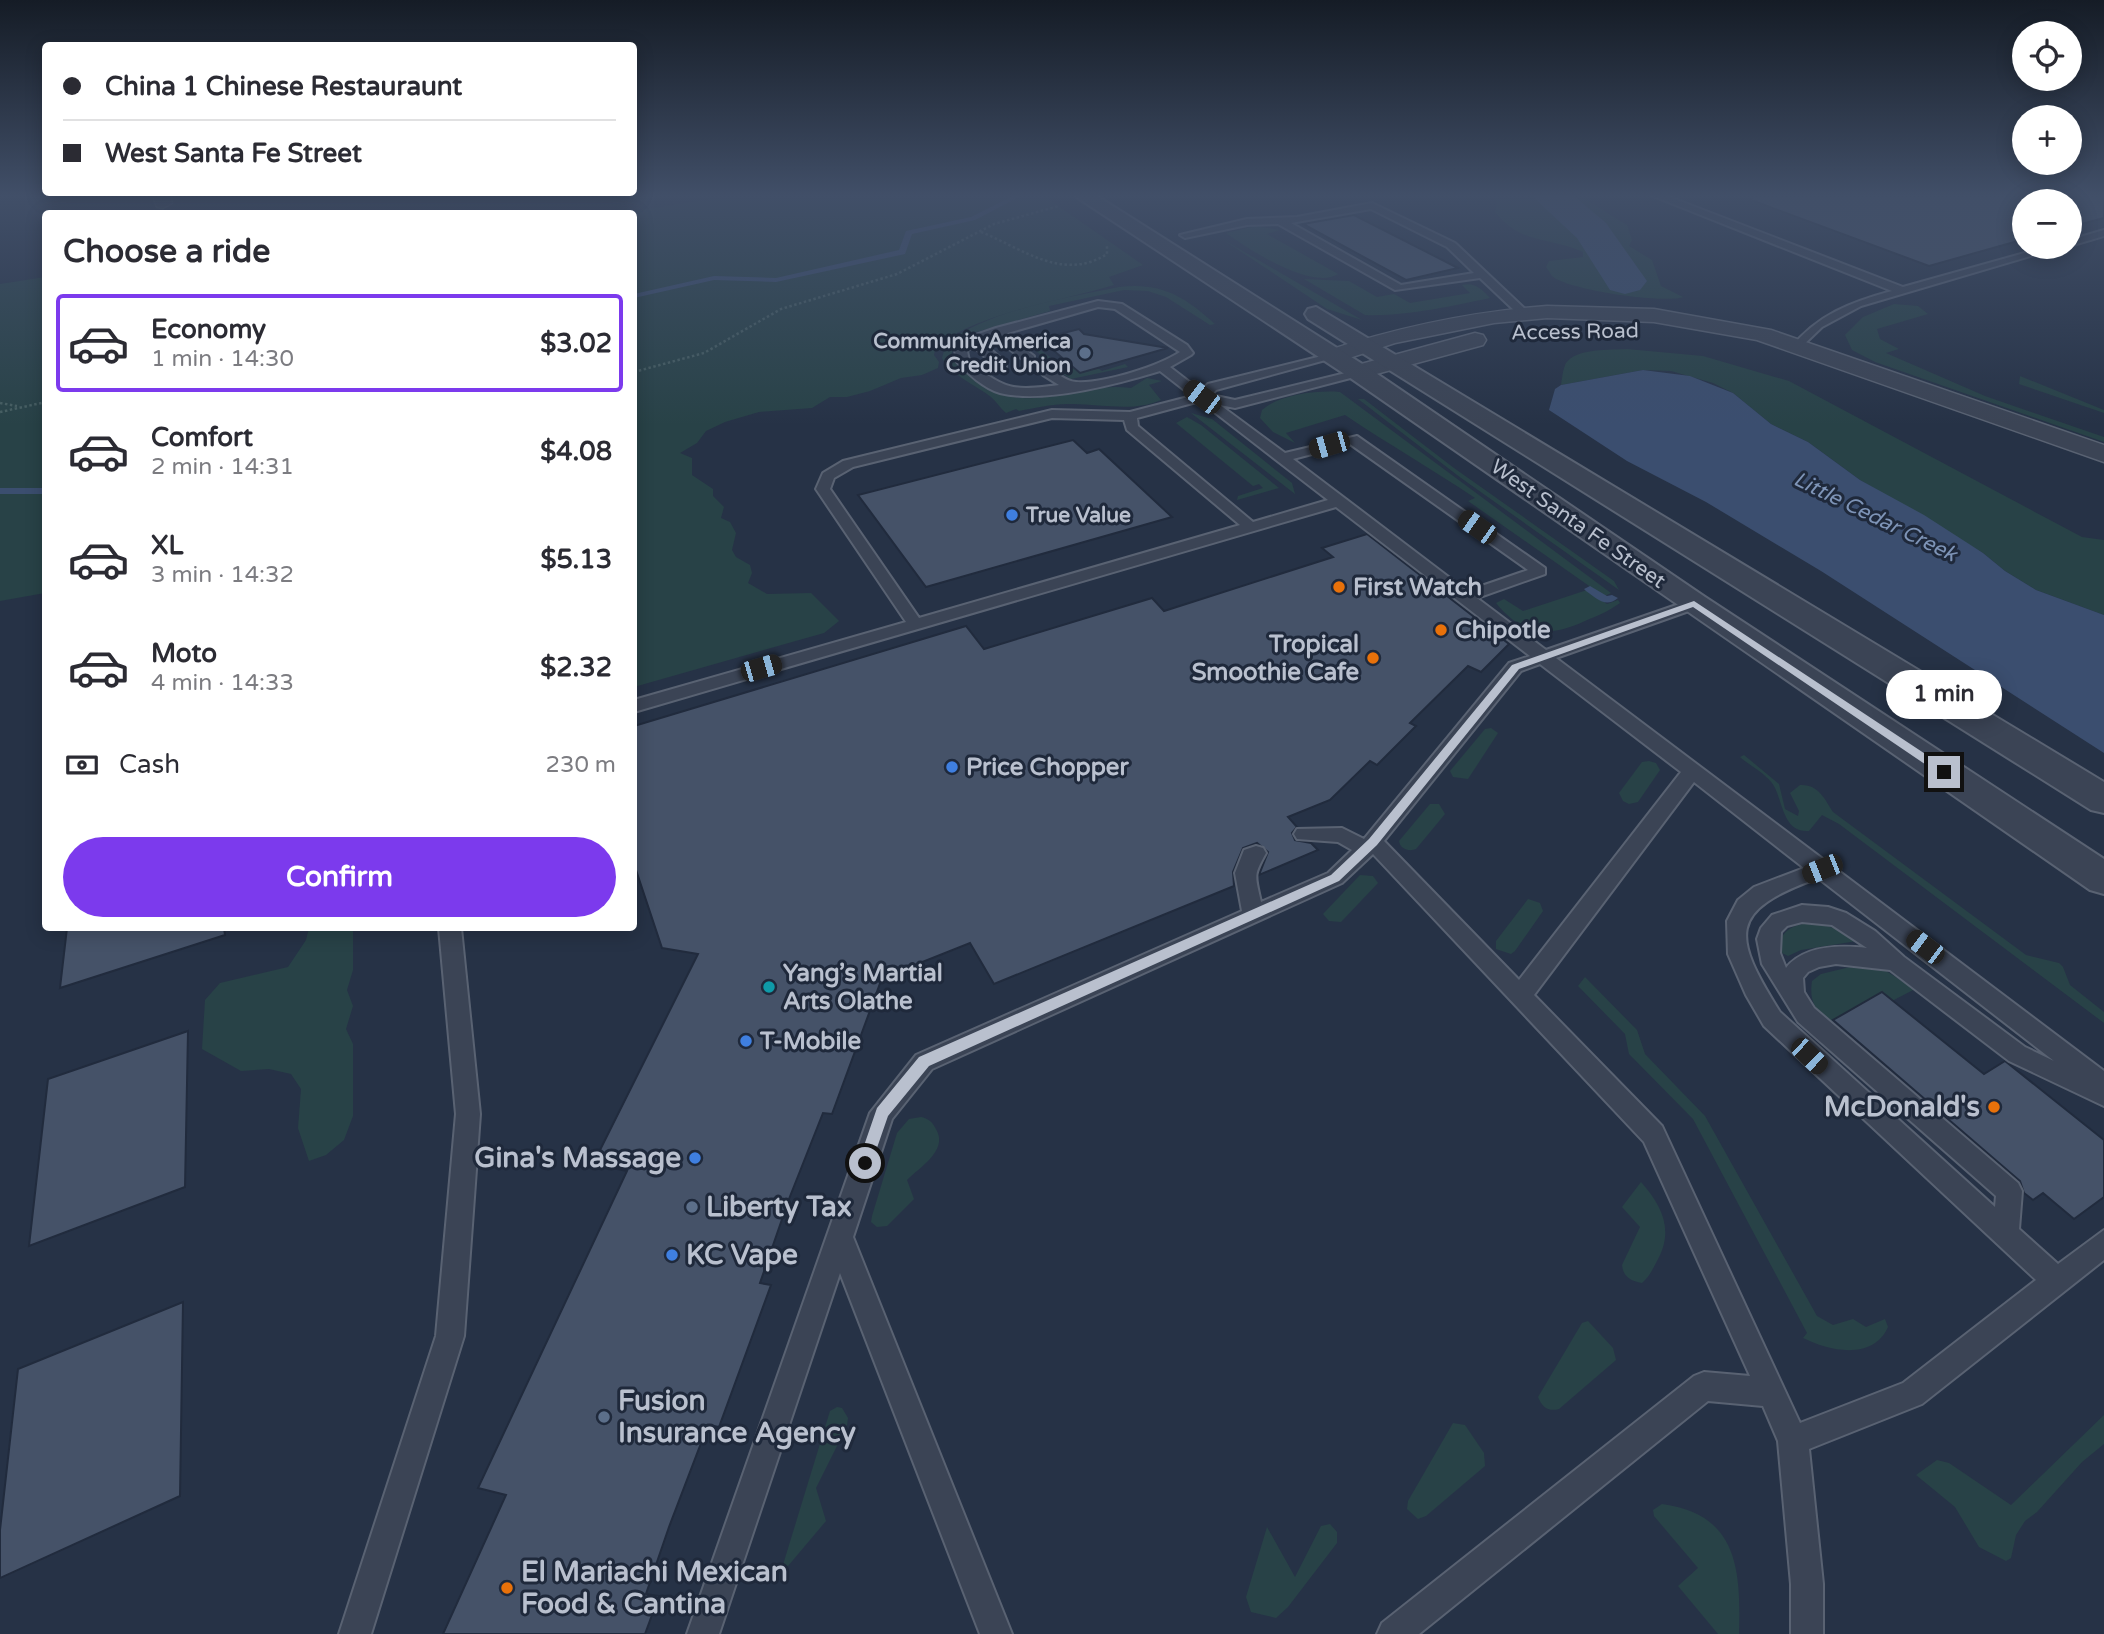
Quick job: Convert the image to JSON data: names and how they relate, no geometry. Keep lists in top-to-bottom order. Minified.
{"streets":{"street":["Access Road","West Santa Fe Street"]},"crossings":[["Access Road","West Santa Fe Street"]],"water":["Little Cedar Creek"],"places":["CommunityAmerica Credit Union","True Value","First Watch","Chipotle","Tropical Smoothie Cafe","Price Chopper","Yang’s Martial Arts Olathe","T-Mobile","McDonald's","Gina's Massage","Liberty Tax","KC Vape","Fusion Insurance Agency","El Mariachi Mexican Food & Cantina"],"page":{"map_buttons":["+","−"],"banner":["China 1 Chinese Restauraunt","West Santa Fe Street"],"heading":"Choose a ride","list":[{"name":"Economy","note":"1 min · 14:30","value":"$3.02"},{"name":"Comfort","note":"2 min · 14:31","value":"$4.08"},{"name":"XL","note":"3 min · 14:32","value":"$5.13"},{"name":"Moto","note":"4 min · 14:33","value":"$2.32"}],"bubble":"1 min","pay":["Cash","230 m"],"buttons":"Confirm"}}
